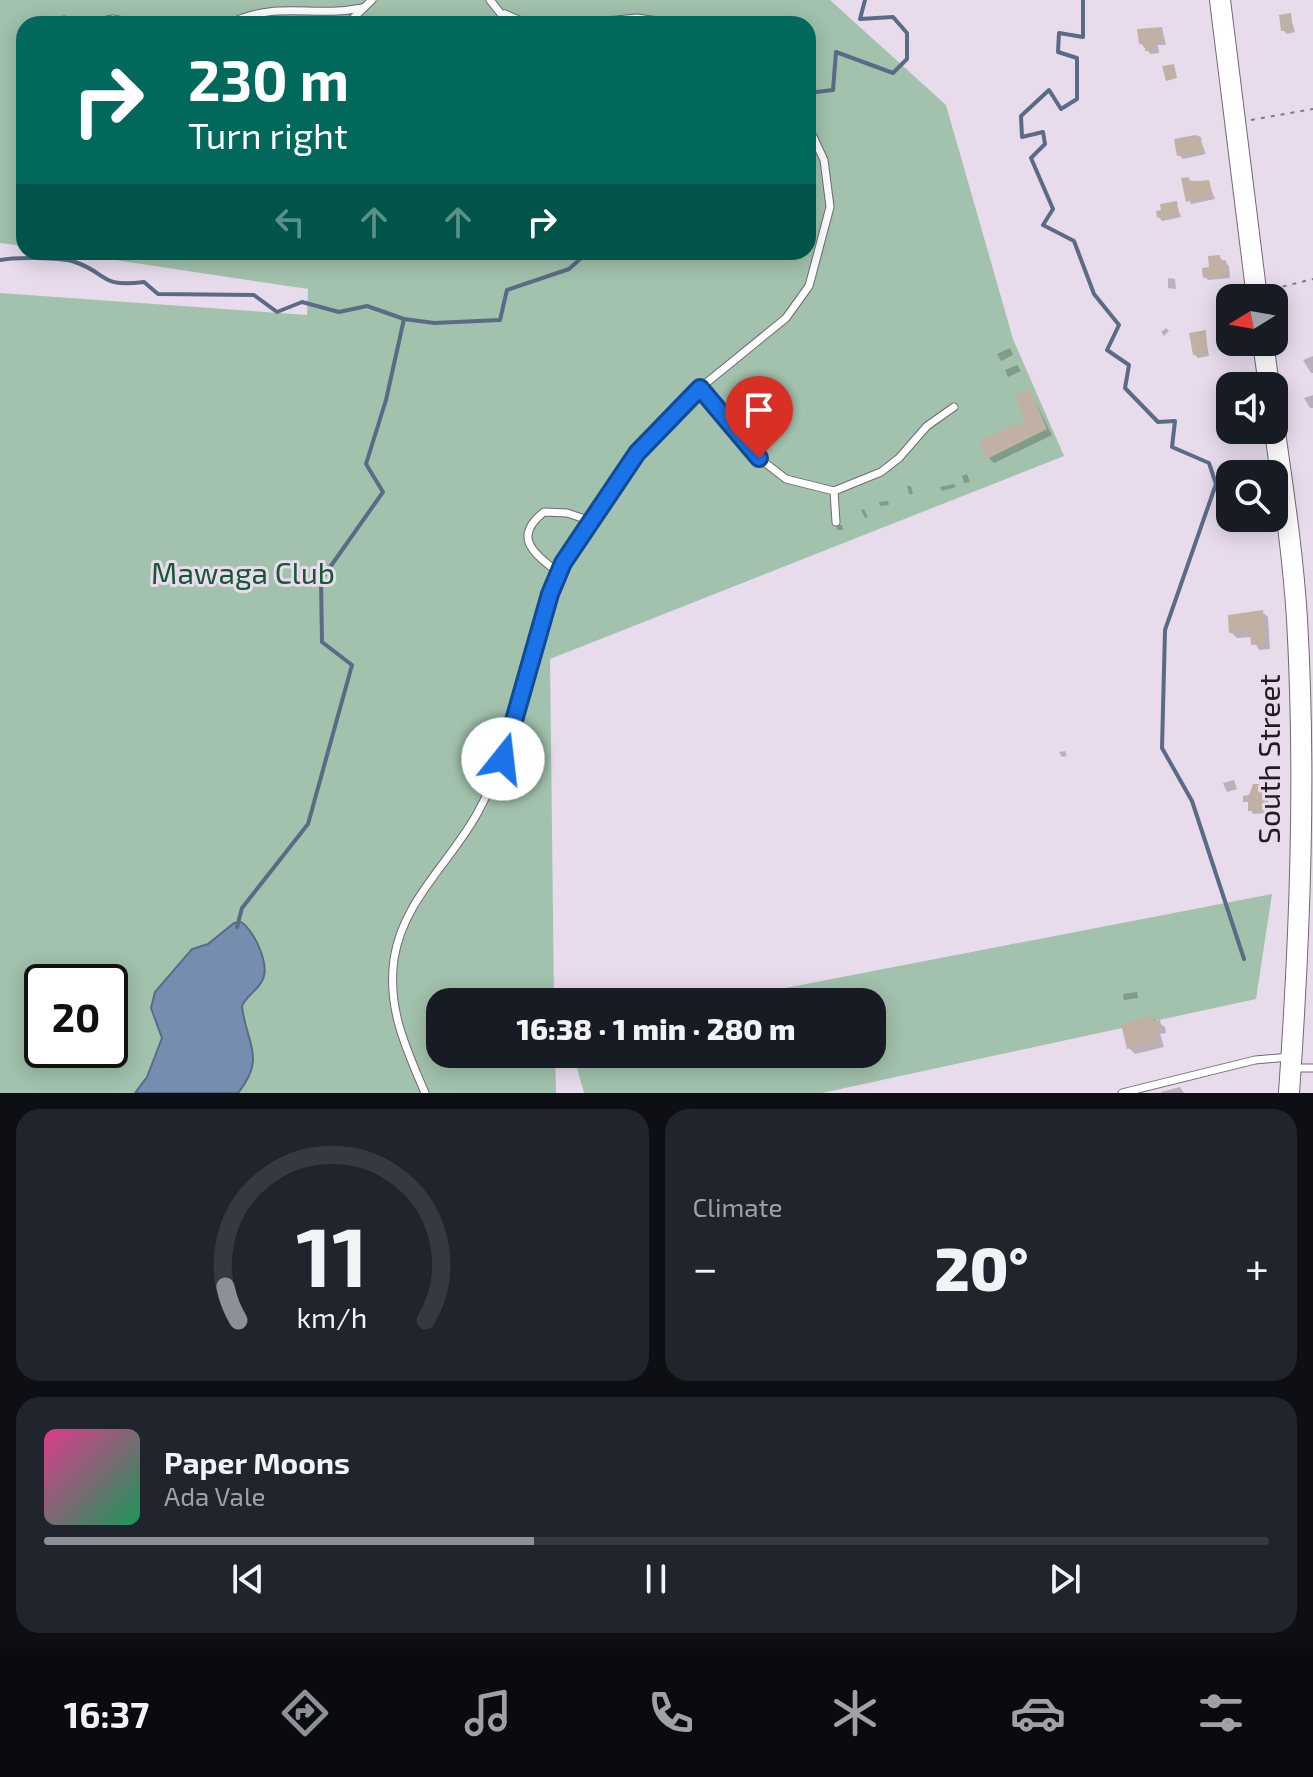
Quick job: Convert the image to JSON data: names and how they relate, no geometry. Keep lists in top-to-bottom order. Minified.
{"streets":{"street":["South Street"]},"parks":["Mawaga Club"],"north":"left","page":{"turn":["230 m","Turn right"],"limit":"20","trip":"16:38 · 1 min · 280 m","tile":"Climate","heat":["−","20°","+"],"song":["Paper Moons","Ada Vale"],"tabs":"16:37","gauge":["11","km/h"]}}
